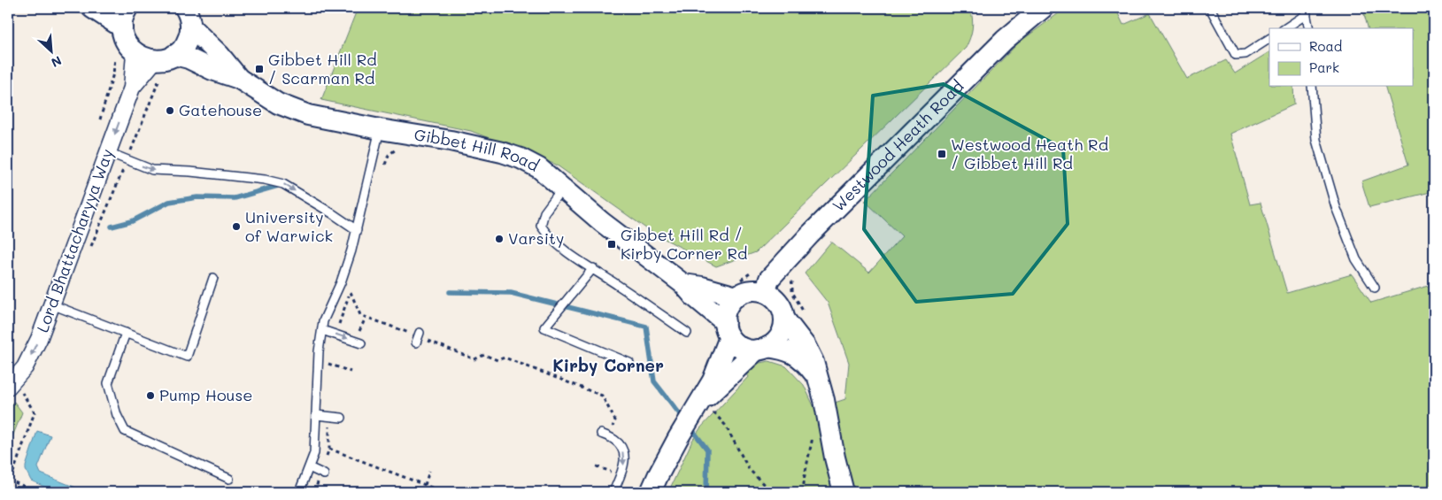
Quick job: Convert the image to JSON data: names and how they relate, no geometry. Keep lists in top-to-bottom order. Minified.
{"streets":{"street":["Westwood Heath Road","Gibbet Hill Road","Lord Bhattacharyya Way"]},"crossings":[["Westwood Heath Road","Gibbet Hill Road"]],"one_way":["Lord Bhattacharyya Way"],"districts":["Kirby Corner"],"places":{"transit":["Gibbet Hill Rd / Scarman Rd","Westwood Heath Rd / Gibbet Hill Rd","Gibbet Hill Rd / Kirby Corner Rd"],"other":["Gatehouse","University of Warwick","Varsity","Pump House"]},"legend":["Road","Park"],"north":"bottom right"}
